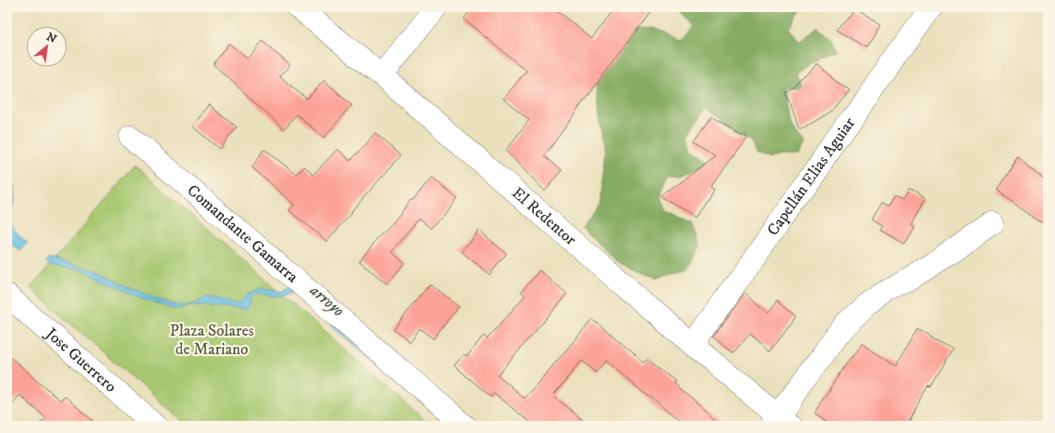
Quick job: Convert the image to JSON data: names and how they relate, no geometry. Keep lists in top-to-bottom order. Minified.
{"streets":{"street":["Capellán Elias Aguiar","El Redentor","Comandante Gamarra","Jose Guerrero"]},"crossings":[["Capellán Elias Aguiar","El Redentor"]],"water":["arroyo"],"parks":["Plaza Solares de Mariano"],"north":"top right"}
